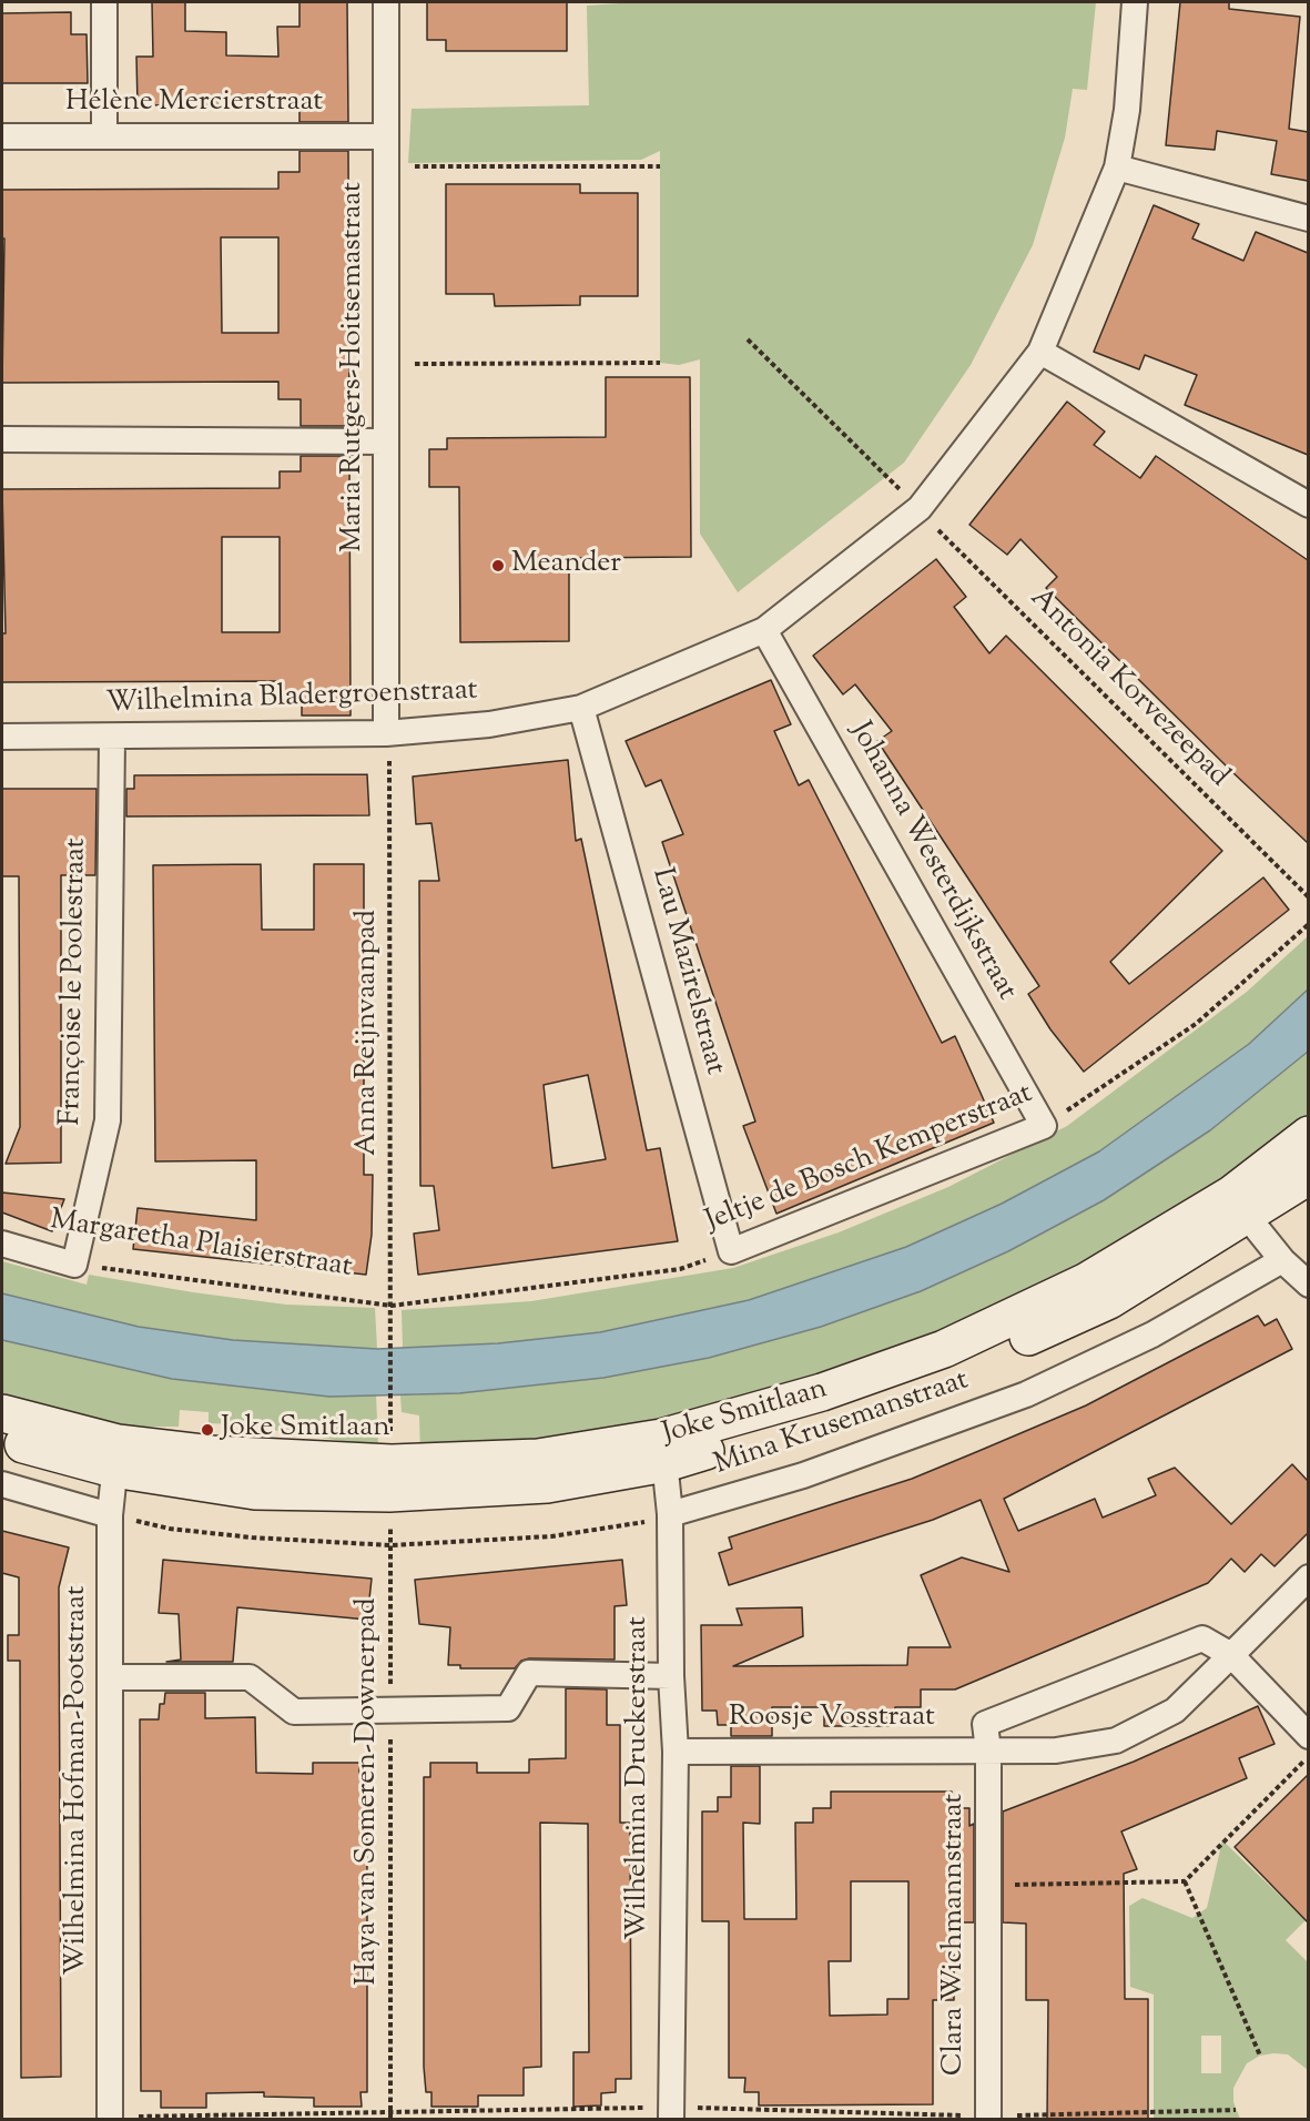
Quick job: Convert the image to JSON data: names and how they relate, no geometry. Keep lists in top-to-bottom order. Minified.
{"streets":{"street":["Hélène Mercierstraat","Maria Rutgers-Hoitsemastraat","Wilhelmina Bladergroenstraat","Johanna Westerdijkstraat","Lau Mazirelstraat","Françoise le Poolestraat","Jeltje de Bosch Kemperstraat","Margaretha Plaisierstraat","Joke Smitlaan","Mina Krusemanstraat","Roosje Vosstraat","Wilhelmina Druckerstraat","Wilhelmina Hofman-Pootstraat","Clara Wichmannstraat"],"path":["Antonia Korvezeepad","Anna Reijnvaanpad","Haya van Someren-Downerpad"]},"crossings":[["Hélène Mercierstraat","Maria Rutgers-Hoitsemastraat"],["Maria Rutgers-Hoitsemastraat","Wilhelmina Bladergroenstraat"],["Maria Rutgers-Hoitsemastraat","Anna Reijnvaanpad"],["Antonia Korvezeepad","Wilhelmina Bladergroenstraat"],["Wilhelmina Bladergroenstraat","Johanna Westerdijkstraat"],["Wilhelmina Bladergroenstraat","Lau Mazirelstraat"],["Wilhelmina Bladergroenstraat","Françoise le Poolestraat"],["Wilhelmina Bladergroenstraat","Anna Reijnvaanpad"],["Johanna Westerdijkstraat","Jeltje de Bosch Kemperstraat"],["Lau Mazirelstraat","Jeltje de Bosch Kemperstraat"],["Françoise le Poolestraat","Margaretha Plaisierstraat"],["Anna Reijnvaanpad","Jeltje de Bosch Kemperstraat"],["Anna Reijnvaanpad","Margaretha Plaisierstraat"],["Jeltje de Bosch Kemperstraat","Margaretha Plaisierstraat"],["Joke Smitlaan","Wilhelmina Druckerstraat"],["Joke Smitlaan","Wilhelmina Hofman-Pootstraat"],["Joke Smitlaan","Haya van Someren-Downerpad"],["Mina Krusemanstraat","Wilhelmina Druckerstraat"],["Roosje Vosstraat","Wilhelmina Druckerstraat"],["Roosje Vosstraat","Clara Wichmannstraat"]],"places":["Meander","Joke Smitlaan"]}
